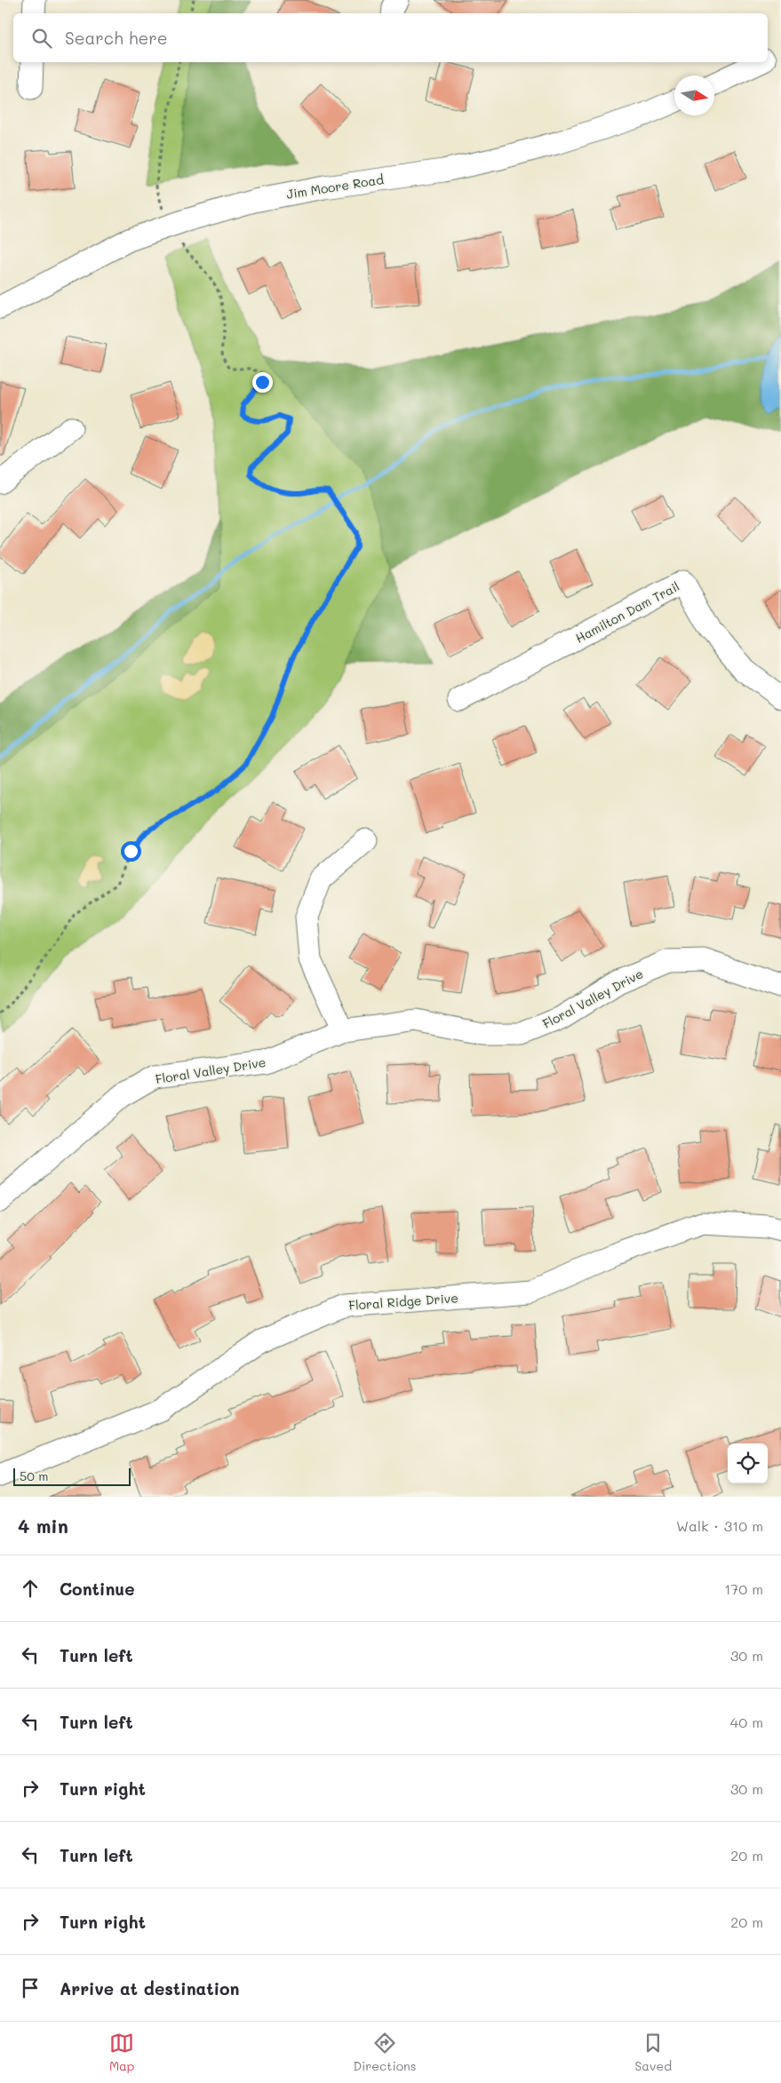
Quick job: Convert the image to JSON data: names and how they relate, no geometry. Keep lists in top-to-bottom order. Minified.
{"streets":{"street":["Jim Moore Road","Hamilton Dam Trail","Floral Valley Drive","Floral Ridge Drive"]},"scale_bar":"50 m","north":"right","page":{"search":"Search here","scale":"50 m","heading":["4 min","Walk · 310 m"],"list":[["Continue","170 m"],["Turn left","30 m"],["Turn left","40 m"],["Turn right","30 m"],["Turn left","20 m"],["Turn right","20 m"],"Arrive at destination"],"nav":["Map","Directions","Saved"]}}
